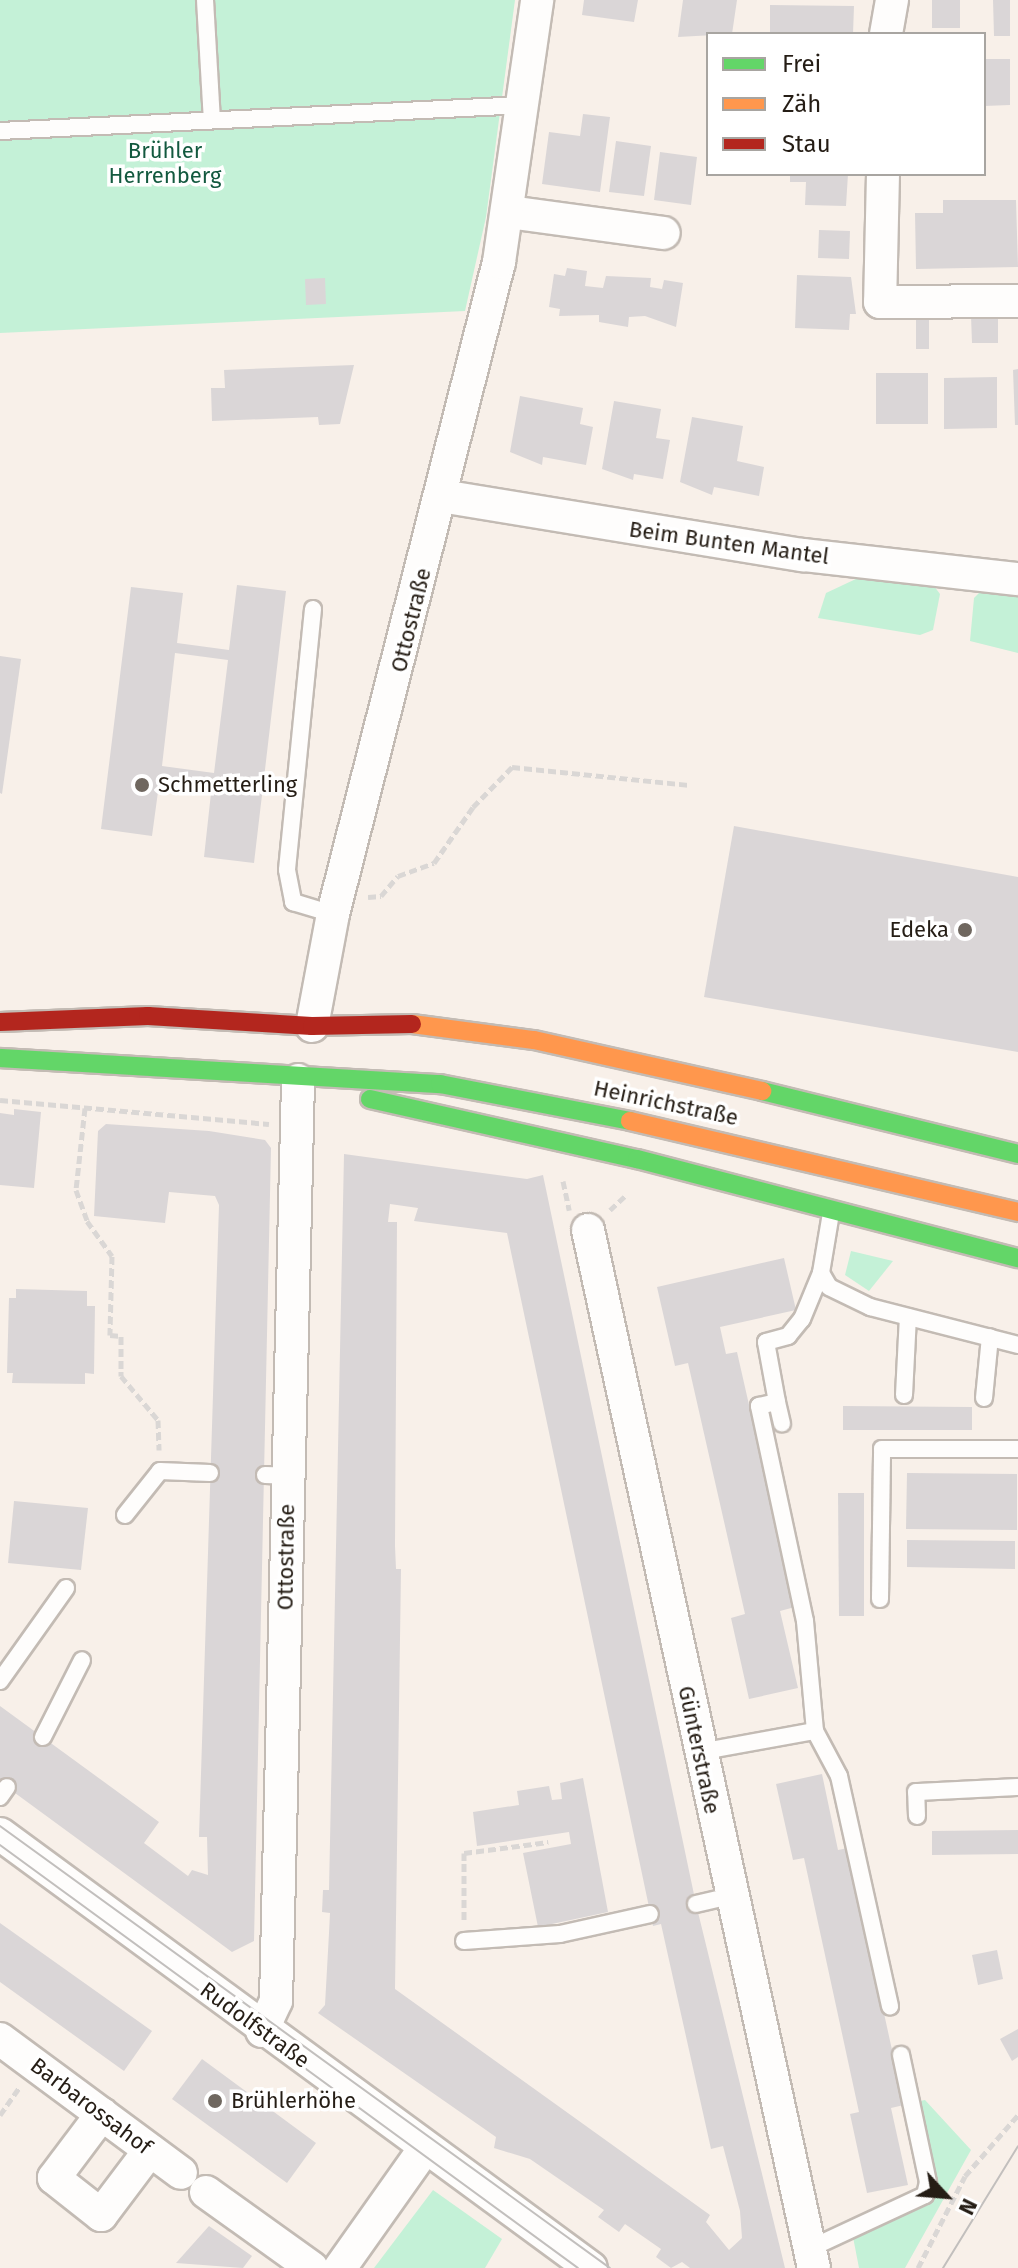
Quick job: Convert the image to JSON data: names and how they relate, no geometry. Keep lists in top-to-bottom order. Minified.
{"streets":{"main road":["Heinrichstraße"],"street":["Beim Bunten Mantel","Ottostraße","Günterstraße","Rudolfstraße","Barbarossahof"]},"crossings":[["Beim Bunten Mantel","Ottostraße"],["Ottostraße","Heinrichstraße"],["Ottostraße","Rudolfstraße"]],"parks":["Brühler Herrenberg"],"places":["Schmetterling","Edeka","Brühlerhöhe"],"legend":["Frei","Zäh","Stau"],"north":"bottom right"}
